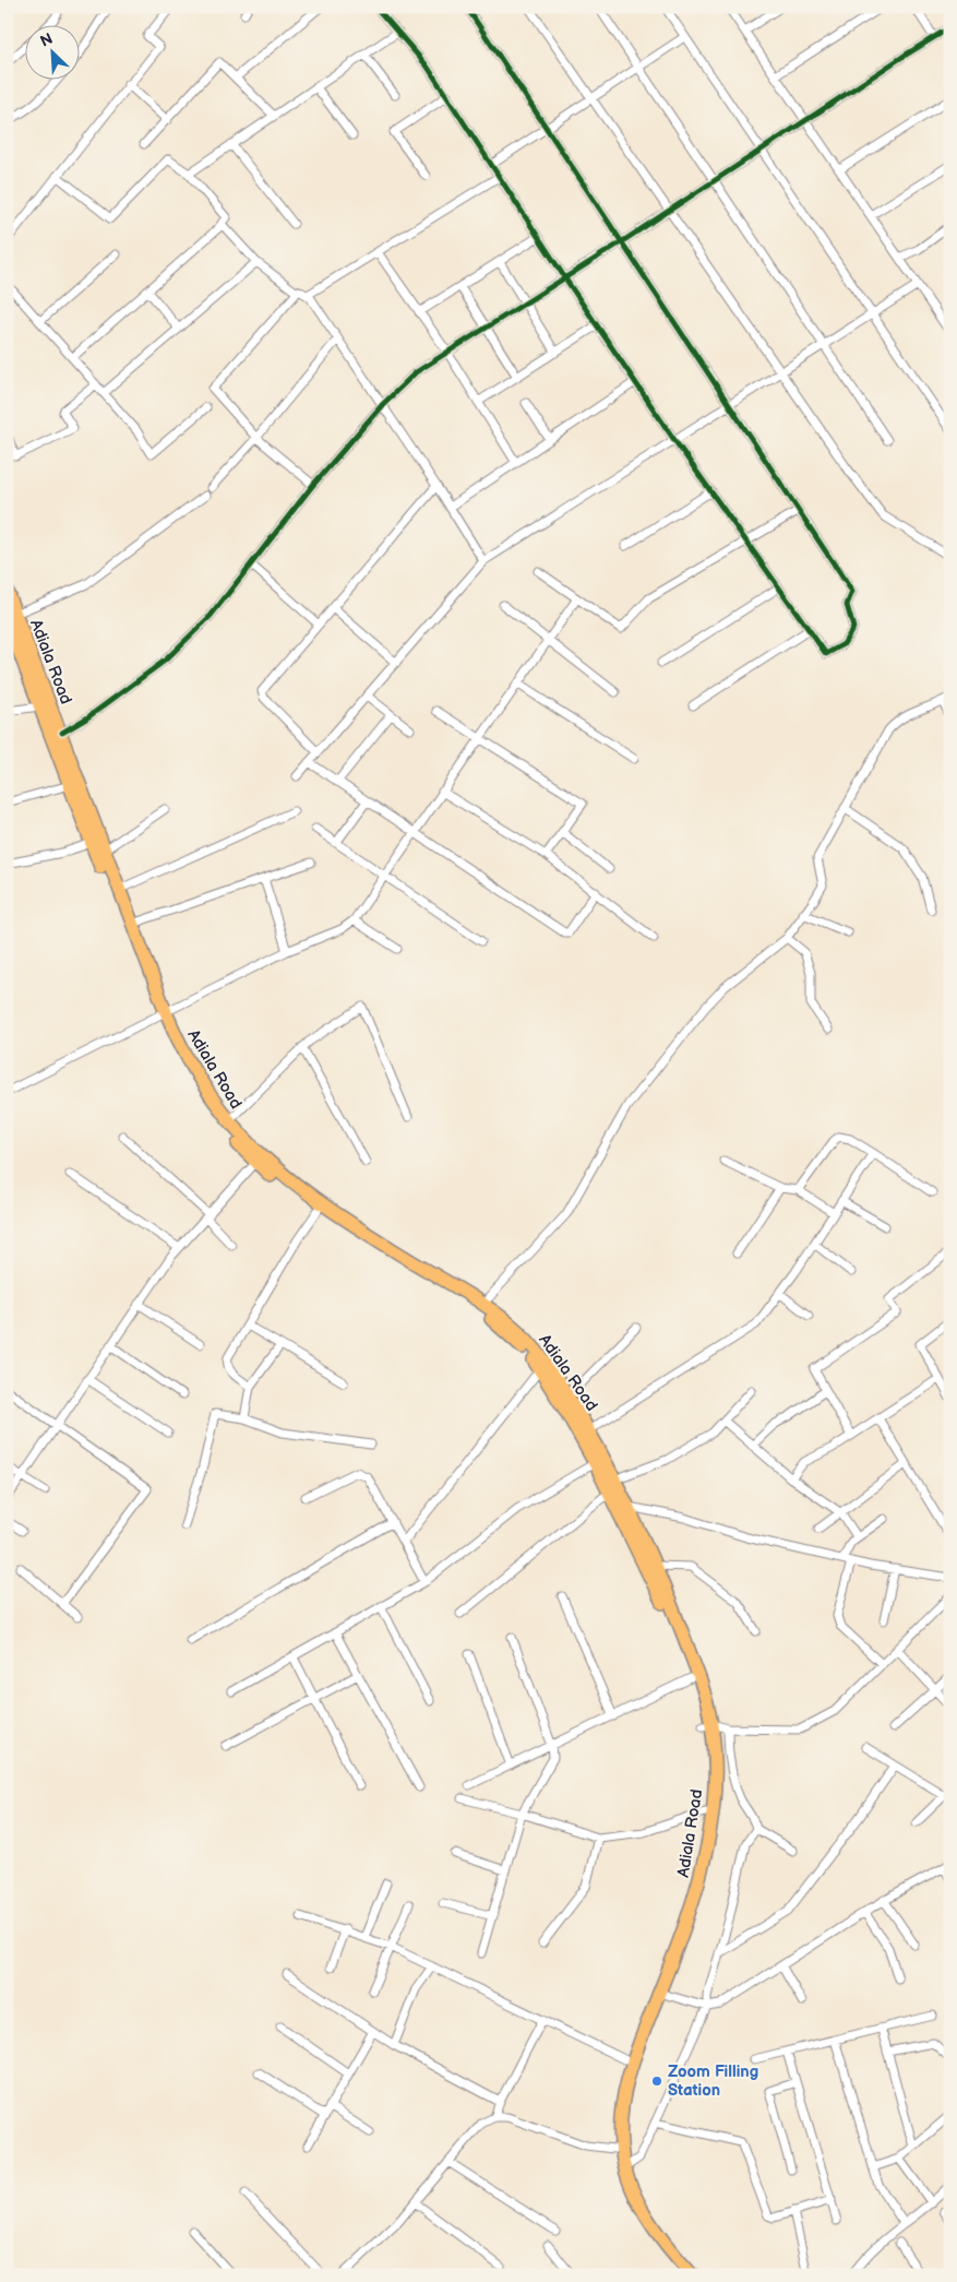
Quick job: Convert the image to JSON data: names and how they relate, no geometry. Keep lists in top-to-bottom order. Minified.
{"streets":{"main road":["Adiala Road"]},"places":["Zoom Filling Station"],"north":"top left"}
